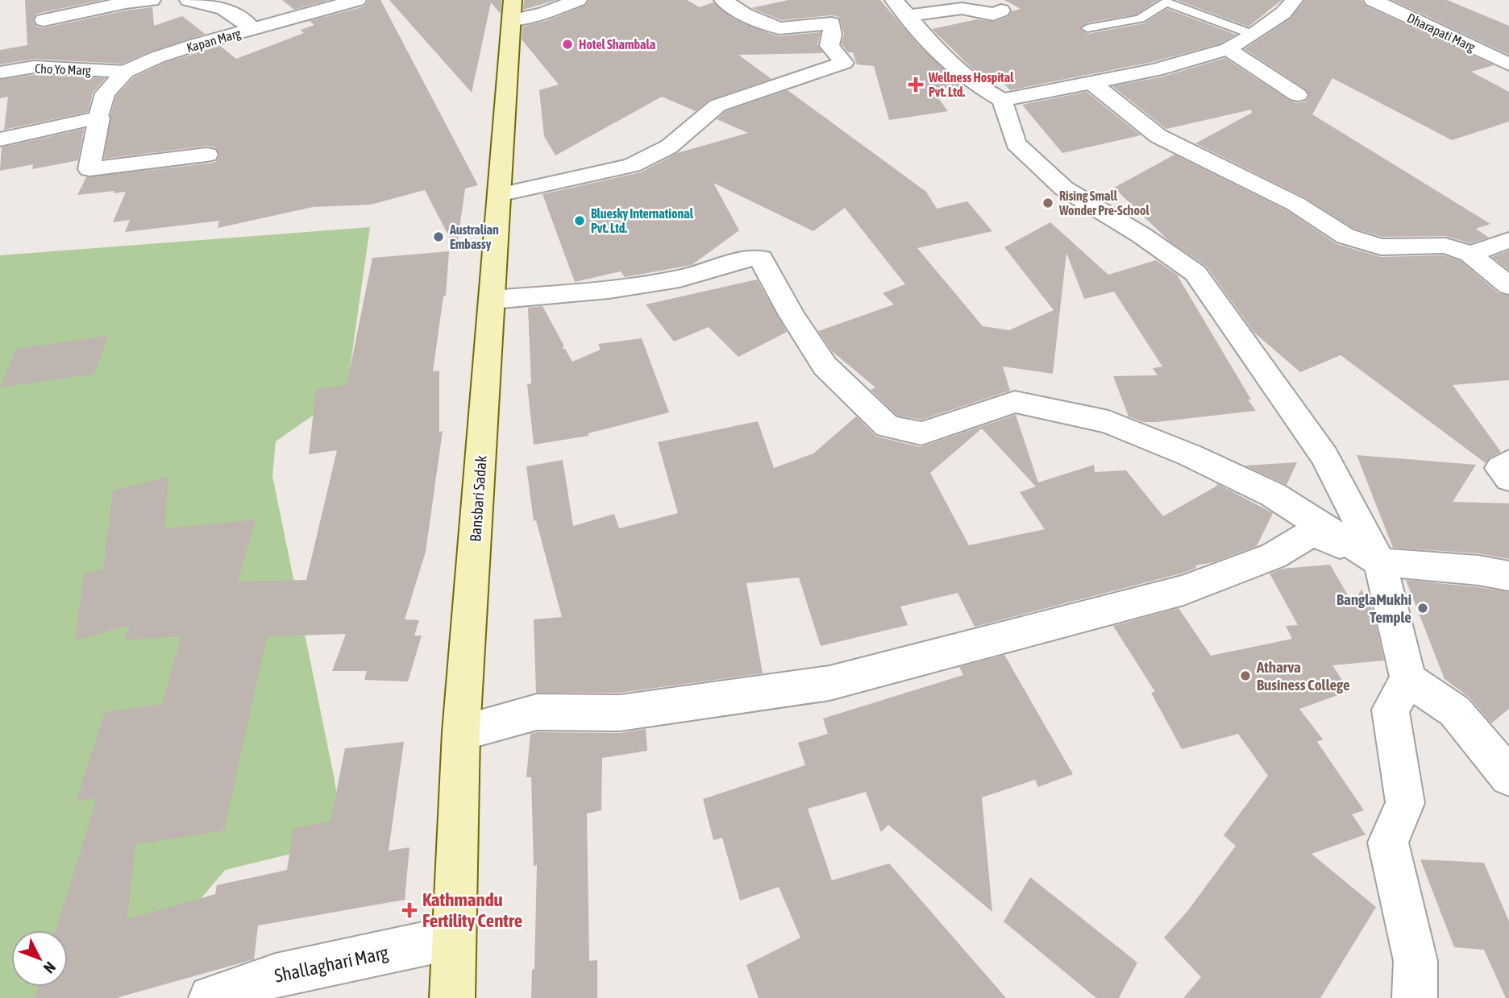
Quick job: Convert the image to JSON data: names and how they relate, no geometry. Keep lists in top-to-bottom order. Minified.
{"streets":{"main road":["Bansbari Sadak"],"street":["Dharapati Marg","Kapan Marg","Cho Yo Marg","Shallaghari Marg"]},"crossings":[["Kapan Marg","Cho Yo Marg"],["Bansbari Sadak","Shallaghari Marg"]],"places":{"other":["Hotel Shambala","Rising Small Wonder Pre-School","Bluesky International Pvt. Ltd.","Australian Embassy","BanglaMukhi Temple","Atharva Business College"],"health":["Wellness Hospital Pvt. Ltd.","Kathmandu Fertility Centre"]},"north":"bottom right"}
